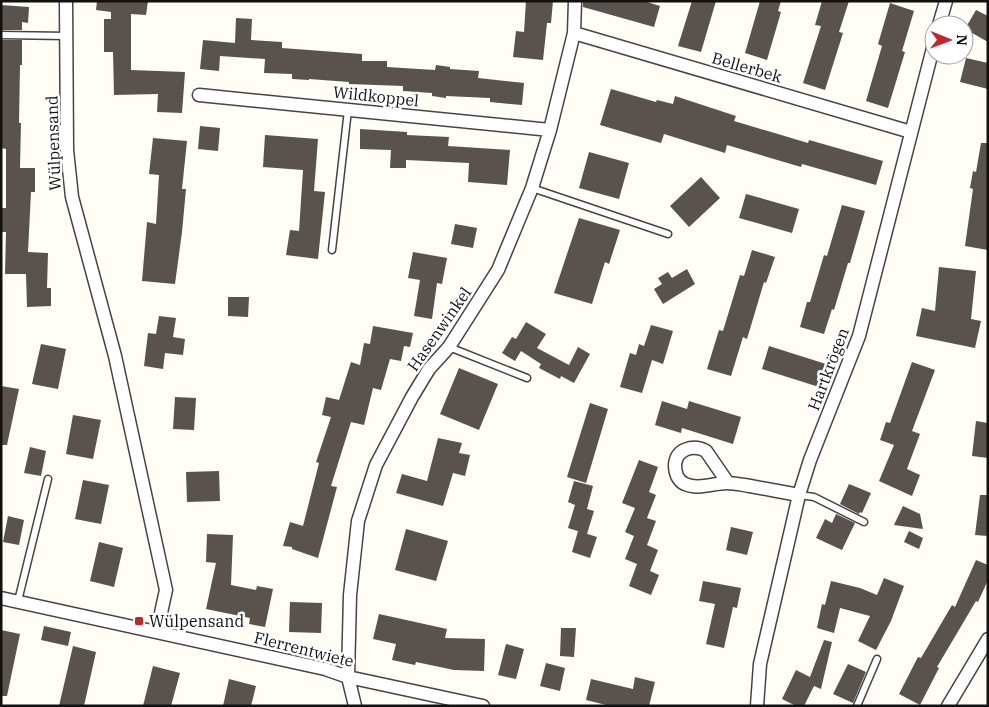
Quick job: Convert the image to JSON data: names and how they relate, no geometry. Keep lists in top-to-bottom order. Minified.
{"streets":{"street":["Bellerbek","Wildkoppel","Wülpensand","Hasenwinkel","Hartkrögen","Flerrentwiete"]},"crossings":[["Bellerbek","Hasenwinkel"],["Bellerbek","Hartkrögen"],["Wildkoppel","Hasenwinkel"],["Wülpensand","Flerrentwiete"],["Hasenwinkel","Flerrentwiete"]],"places":{"transit":["Wülpensand"]},"north":"right"}
